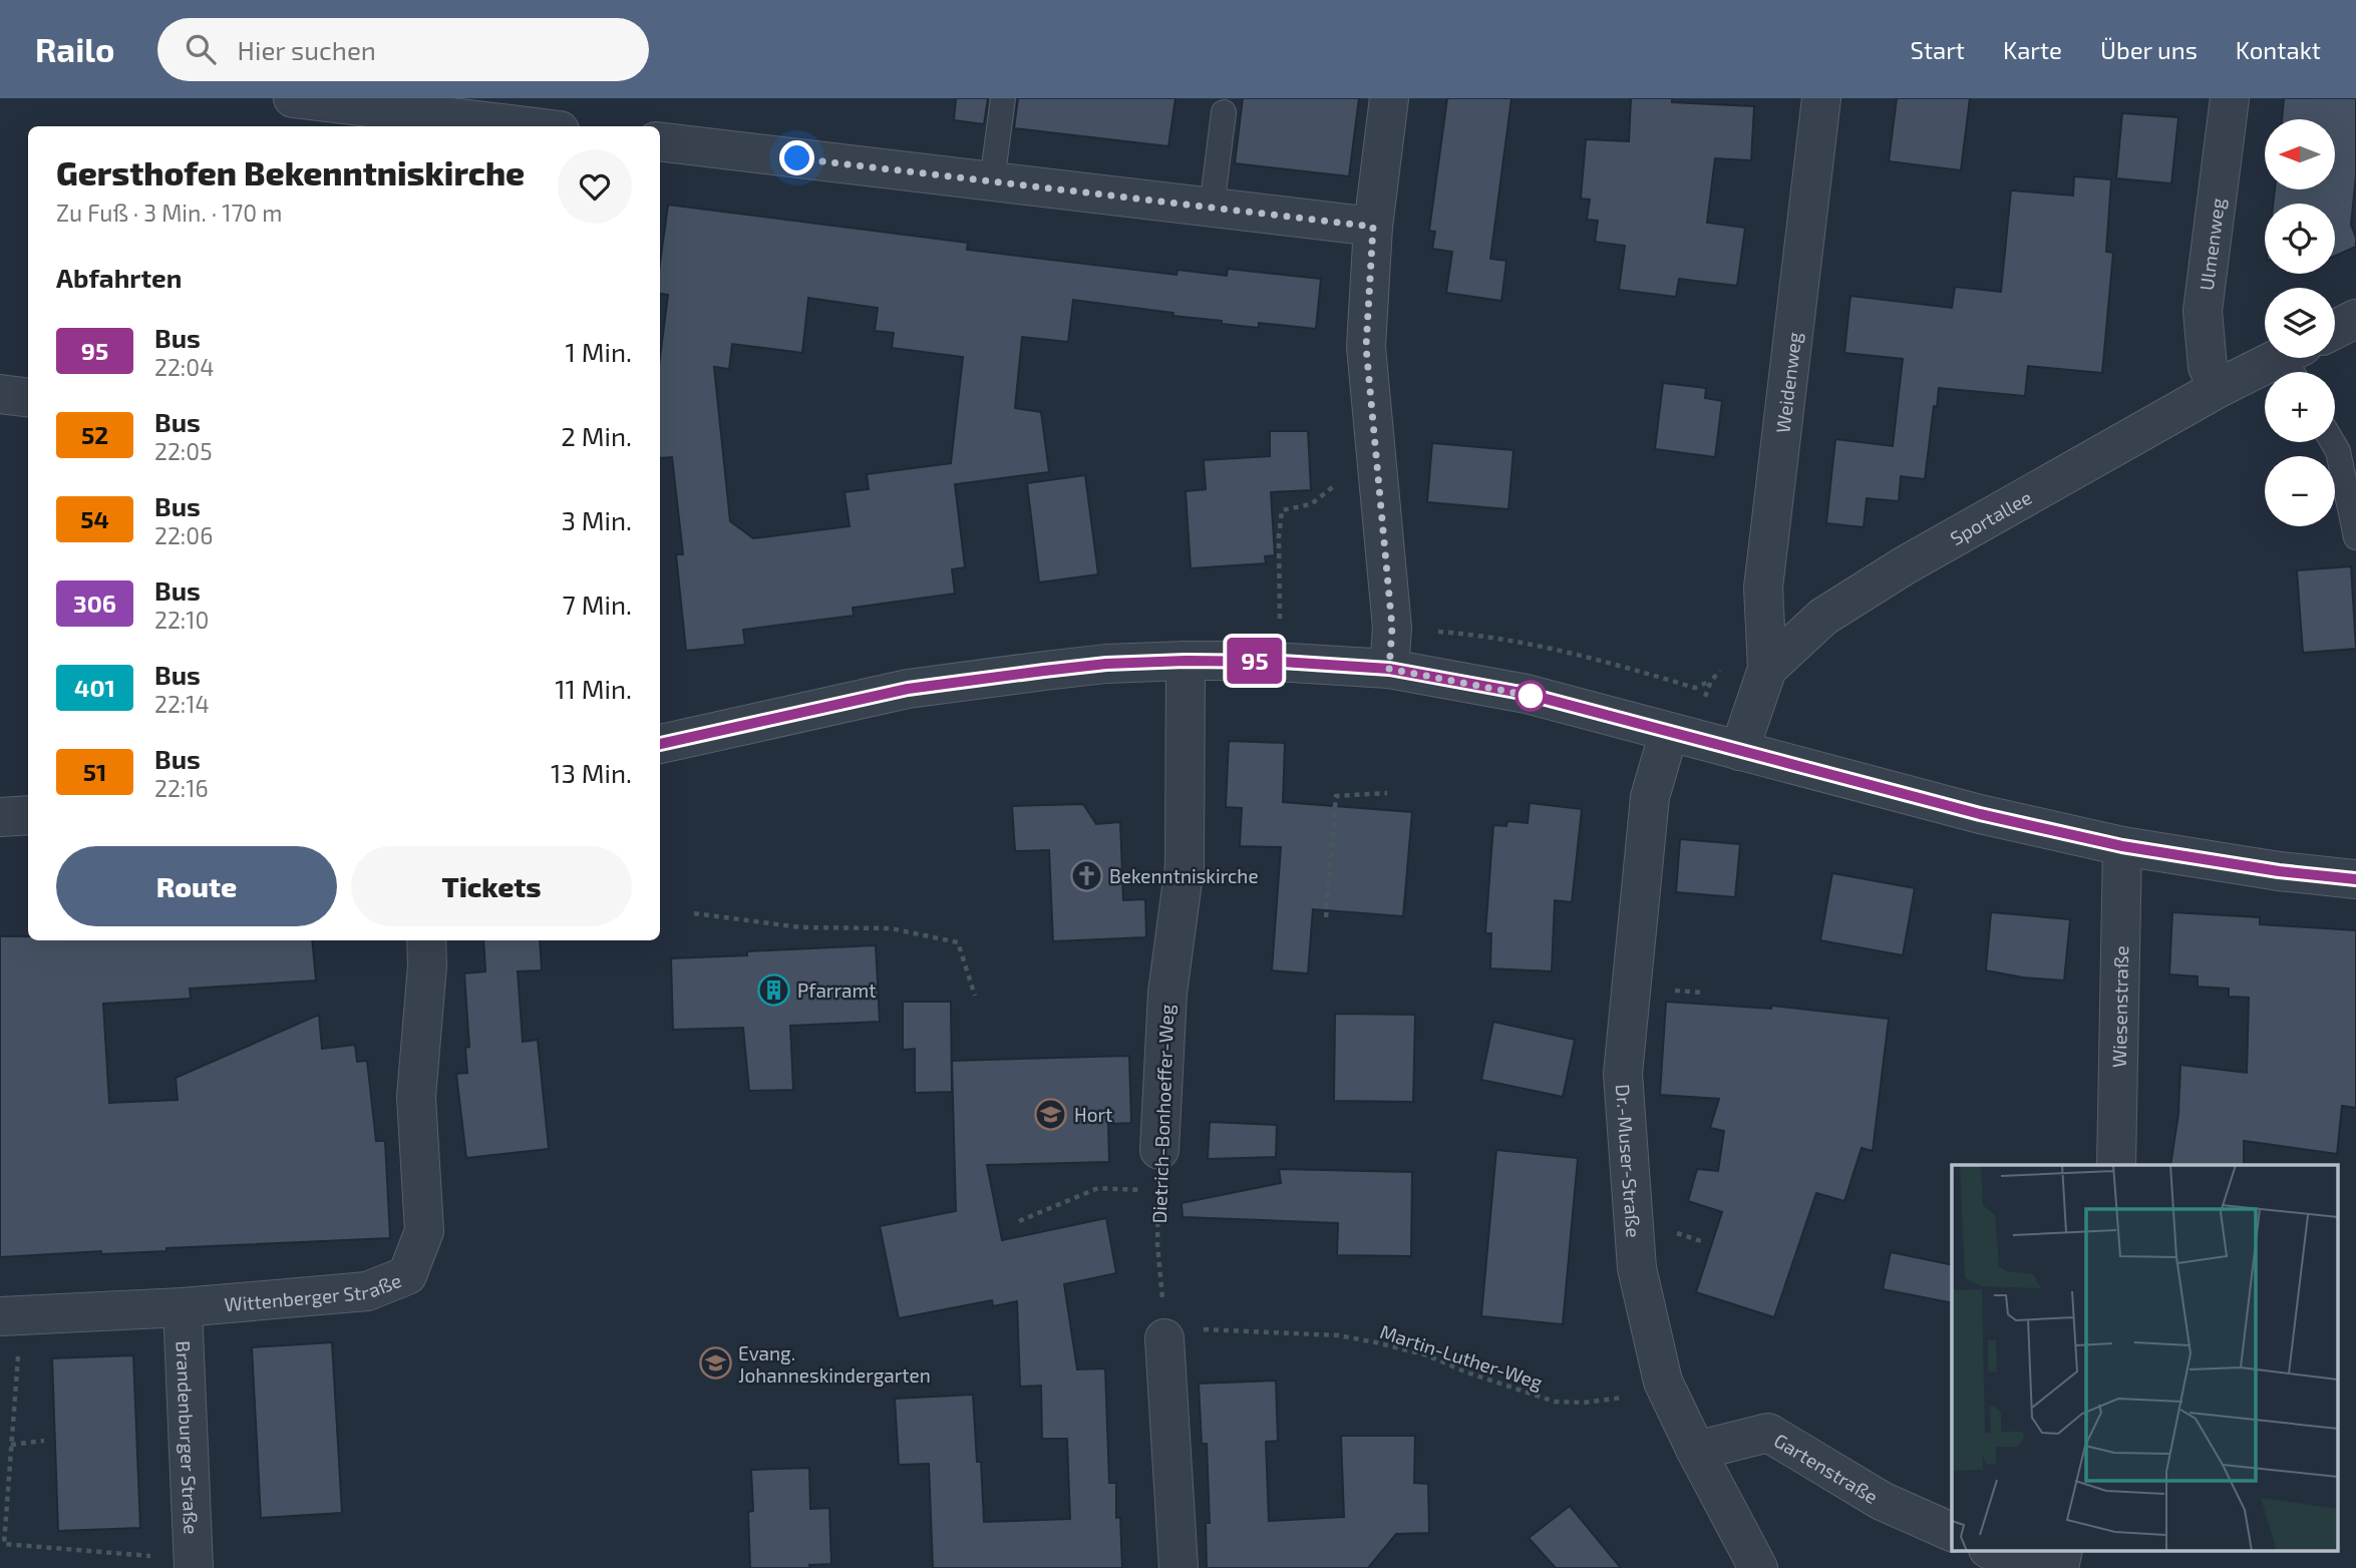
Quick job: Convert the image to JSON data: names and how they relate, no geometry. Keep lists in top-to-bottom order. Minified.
{"streets":{"street":["Ulmenweg","Weidenweg","Sportallee","Wiesenstraße","Dietrich-Bonhoeffer-Weg","Dr.-Muser-Straße","Wittenberger Straße","Brandenburger Straße","Gartenstraße"],"path":["Martin-Luther-Weg"]},"crossings":[["Ulmenweg","Sportallee"],["Weidenweg","Sportallee"],["Dietrich-Bonhoeffer-Weg","Martin-Luther-Weg"],["Dr.-Muser-Straße","Martin-Luther-Weg"],["Dr.-Muser-Straße","Gartenstraße"],["Wittenberger Straße","Brandenburger Straße"]],"places":{"church":["Bekenntniskirche"],"building":["Pfarramt"],"school or university":["Hort","Evang. Johanneskindergarten"]},"lines":["bus line 95"],"north":"left","page":{"header":"Railo","search":"Hier suchen","nav":["Start","Karte","Über uns","Kontakt"],"on_map":"95","map_buttons":["+","−"],"heading":[["Gersthofen Bekenntniskirche","Zu Fuß · 3 Min. · 170 m"],"Abfahrten"],"list":[{"mark":"95","name":"Bus","note":"22:04","value":"1 Min."},{"mark":"52","name":"Bus","note":"22:05","value":"2 Min."},{"mark":"54","name":"Bus","note":"22:06","value":"3 Min."},{"mark":"306","name":"Bus","note":"22:10","value":"7 Min."},{"mark":"401","name":"Bus","note":"22:14","value":"11 Min."},{"mark":"51","name":"Bus","note":"22:16","value":"13 Min."}],"buttons":["Route","Tickets"]}}
